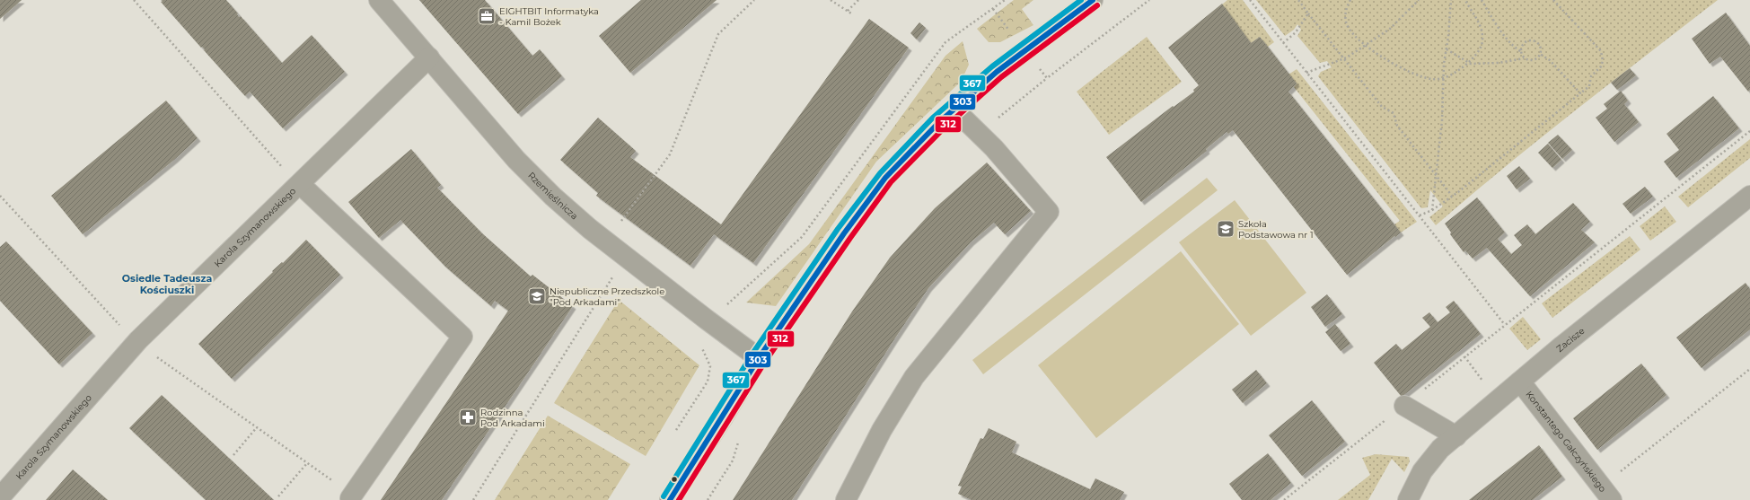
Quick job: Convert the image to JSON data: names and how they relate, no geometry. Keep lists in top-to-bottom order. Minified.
{"streets":{"street":["Rzemieślnicza","Karola Szymanowskiego","Zacisze","Konstantego Gałczyńskiego"]},"crossings":[["Rzemieślnicza","Karola Szymanowskiego"],["Zacisze","Konstantego Gałczyńskiego"]],"districts":["Osiedle Tadeusza Kościuszki"],"places":{"office":["EIGHTBIT Informatyka - Kamil Bożek"],"school or university":["Szkoła Podstawowa nr 1","Niepubliczne Przedszkole \"Pod Arkadami\""],"pharmacy":["Rodzinna Pod Arkadami"]},"lines":["transit line 303","transit line 367","transit line 312"]}
